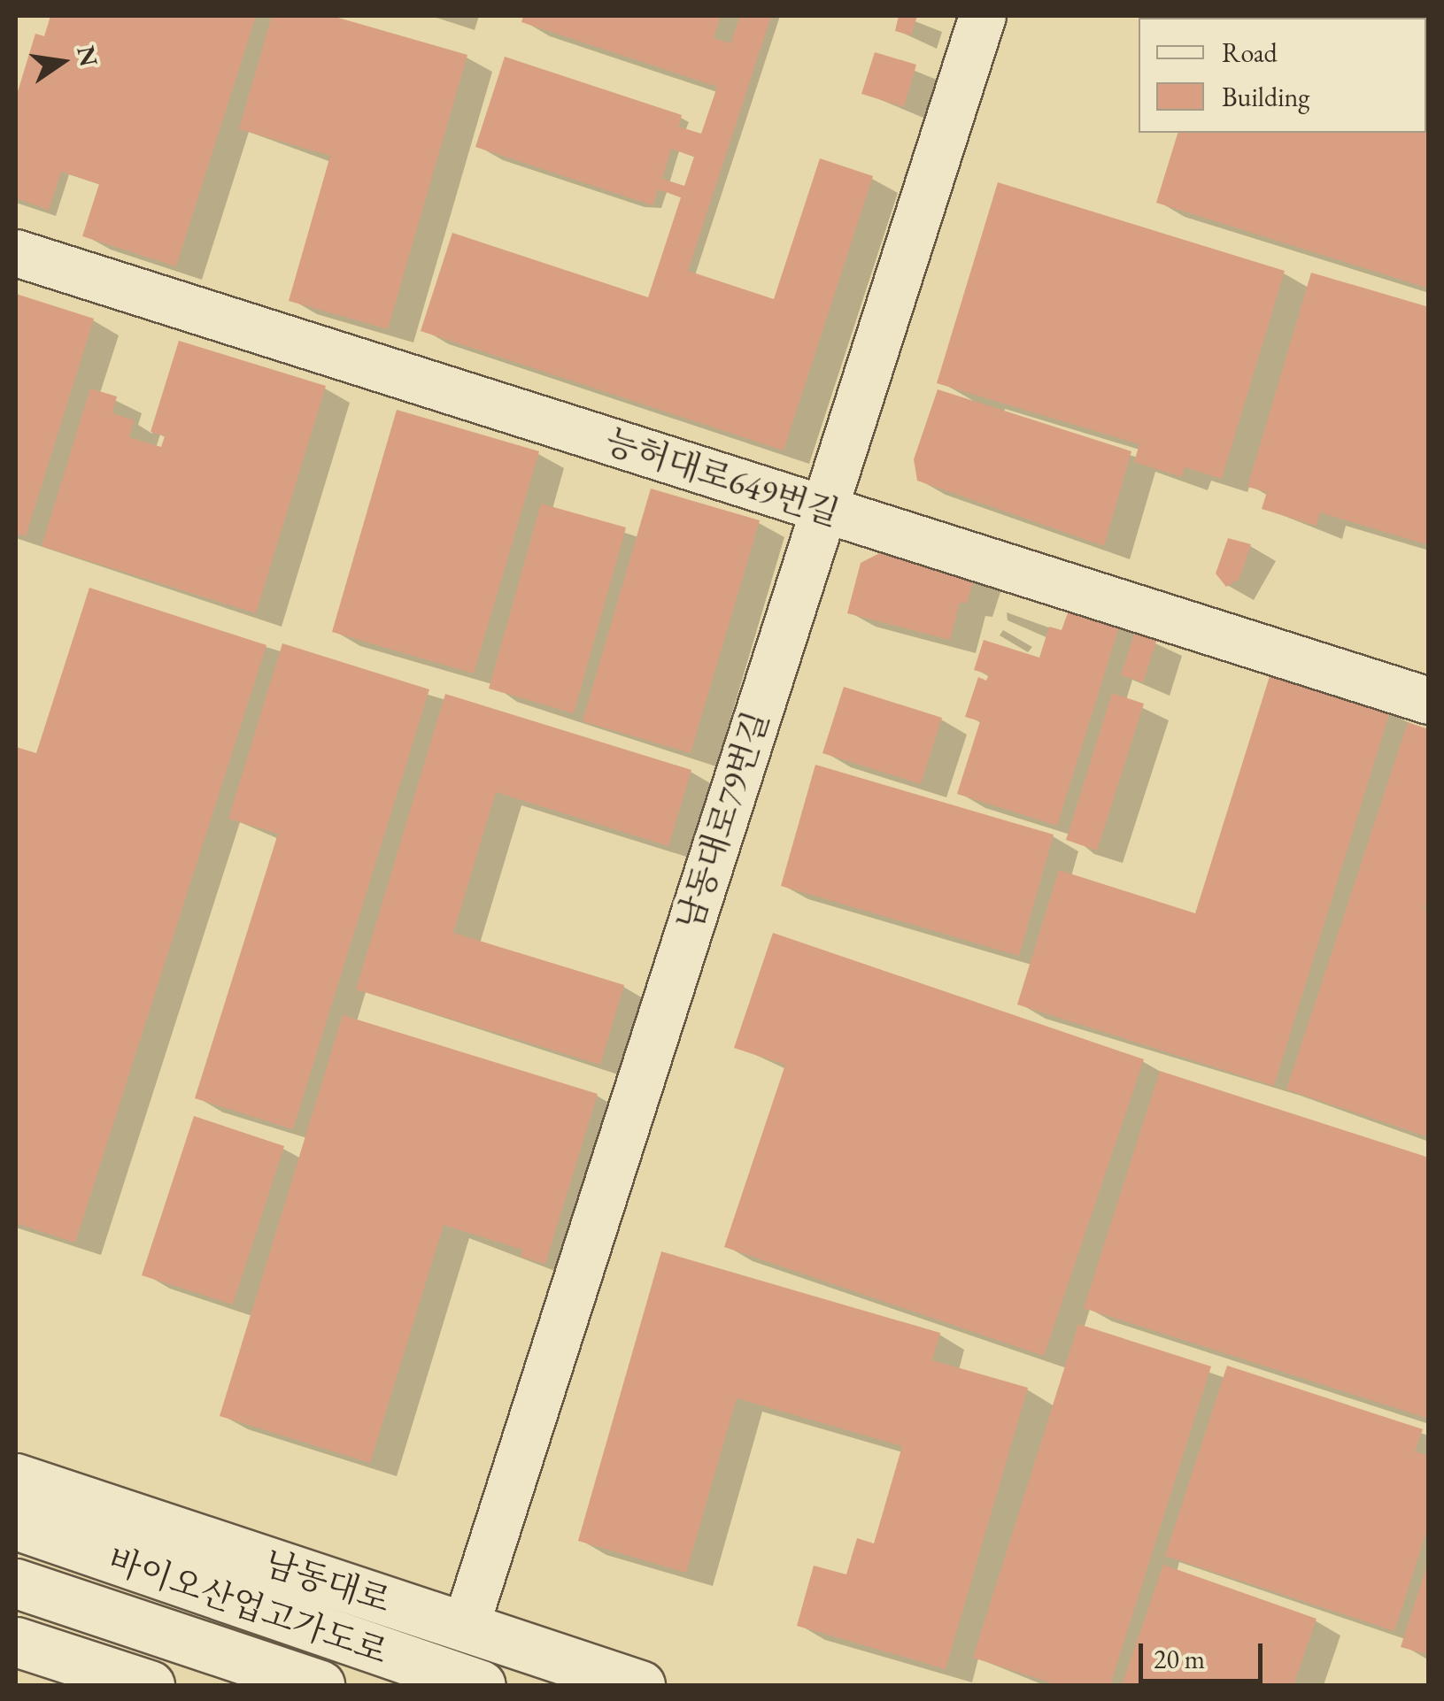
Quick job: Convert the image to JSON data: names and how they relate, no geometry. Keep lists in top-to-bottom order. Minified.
{"streets":{"main road":["남동대로","바이오산업고가도로"],"street":["능허대로649번길","남동대로79번길"]},"crossings":[["능허대로649번길","남동대로79번길"],["남동대로79번길","남동대로"]],"legend":["Road","Building"],"scale_bar":"20 m","north":"right"}
